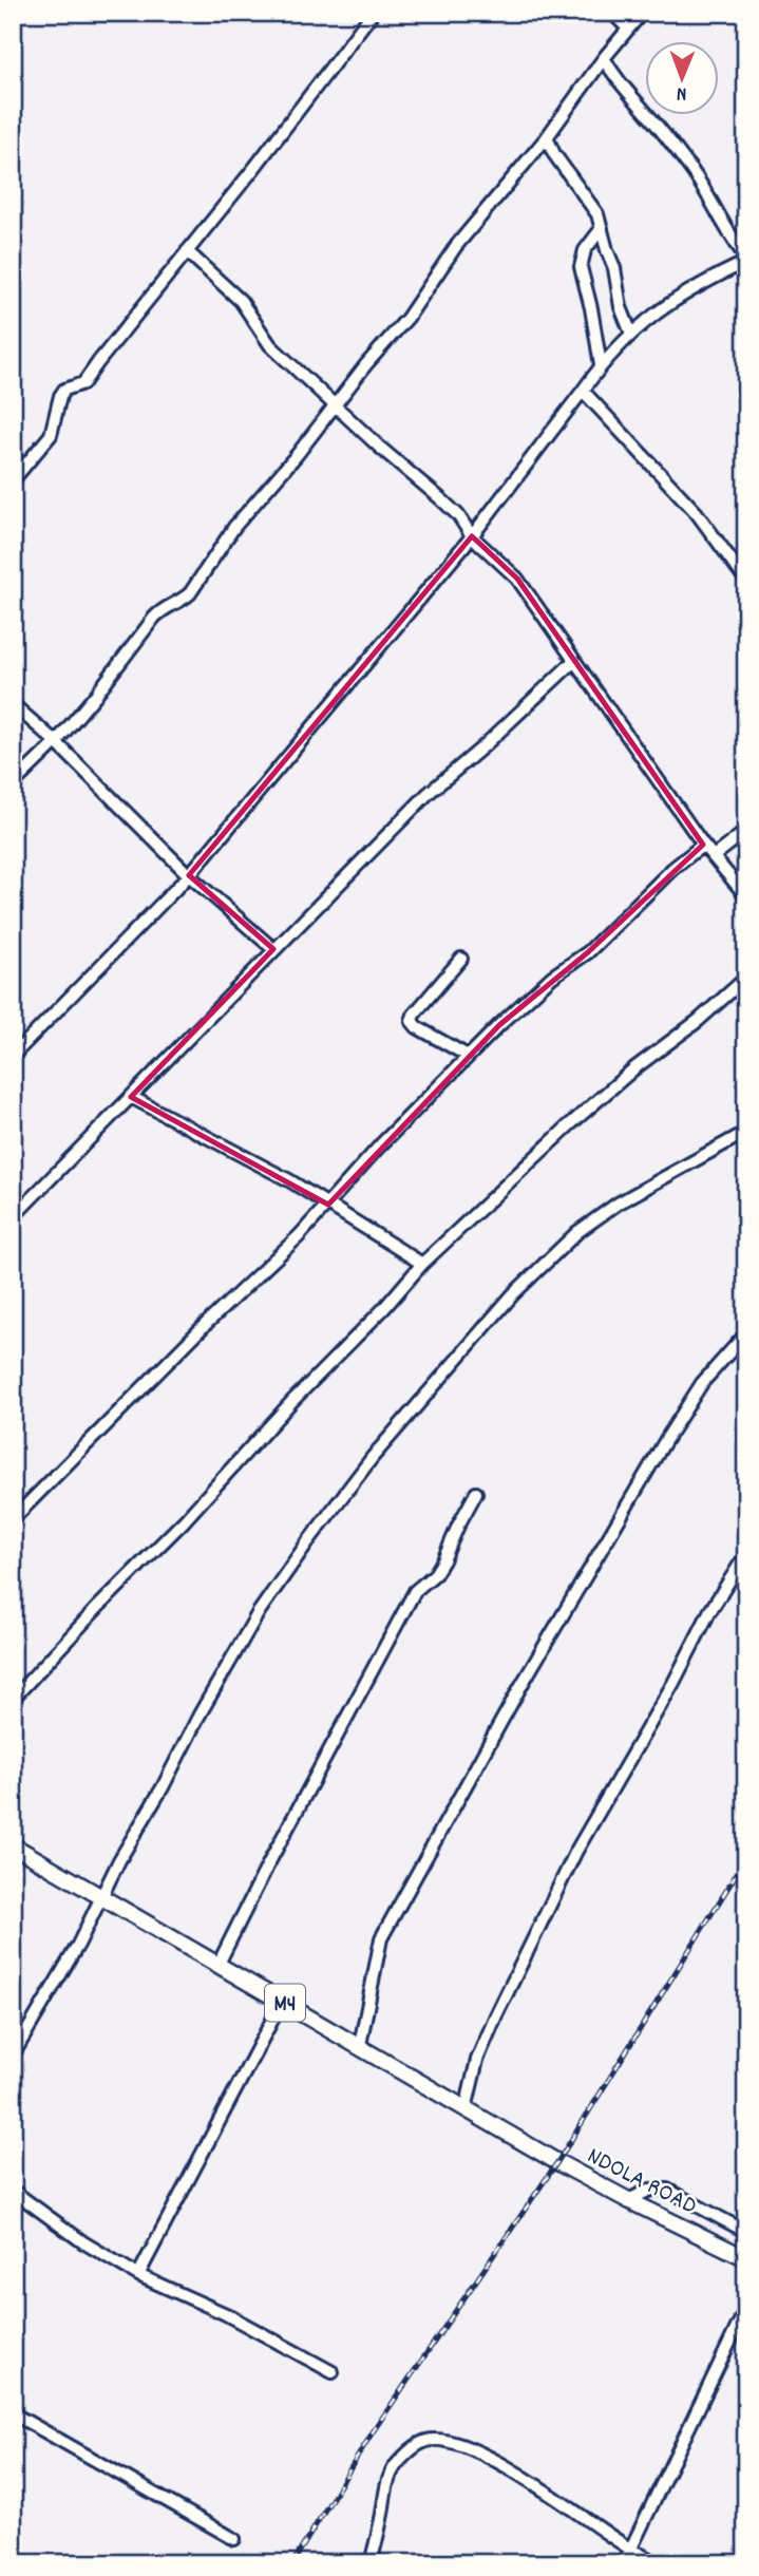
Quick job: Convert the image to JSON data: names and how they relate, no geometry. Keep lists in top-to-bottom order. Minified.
{"streets":{"main road":["M4","NDOLA ROAD"]},"crossings":[["M4","NDOLA ROAD"]],"north":"bottom"}
